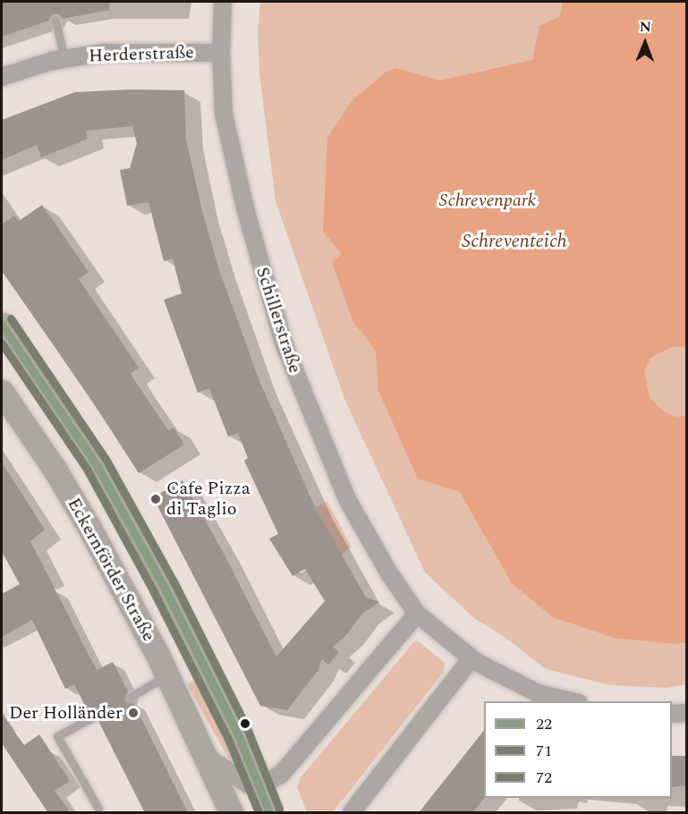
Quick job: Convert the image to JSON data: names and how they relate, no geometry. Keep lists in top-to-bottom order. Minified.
{"streets":{"main road":["Eckernförder Straße"],"street":["Herderstraße","Schillerstraße"]},"crossings":[["Herderstraße","Schillerstraße"]],"water":["Schreventeich"],"parks":["Schrevenpark"],"places":["Cafe Pizza di Taglio","Der Holländer"],"lines":["transit line 72","transit line 22","transit line 71"],"legend":["22","71","72"],"north":"top"}
